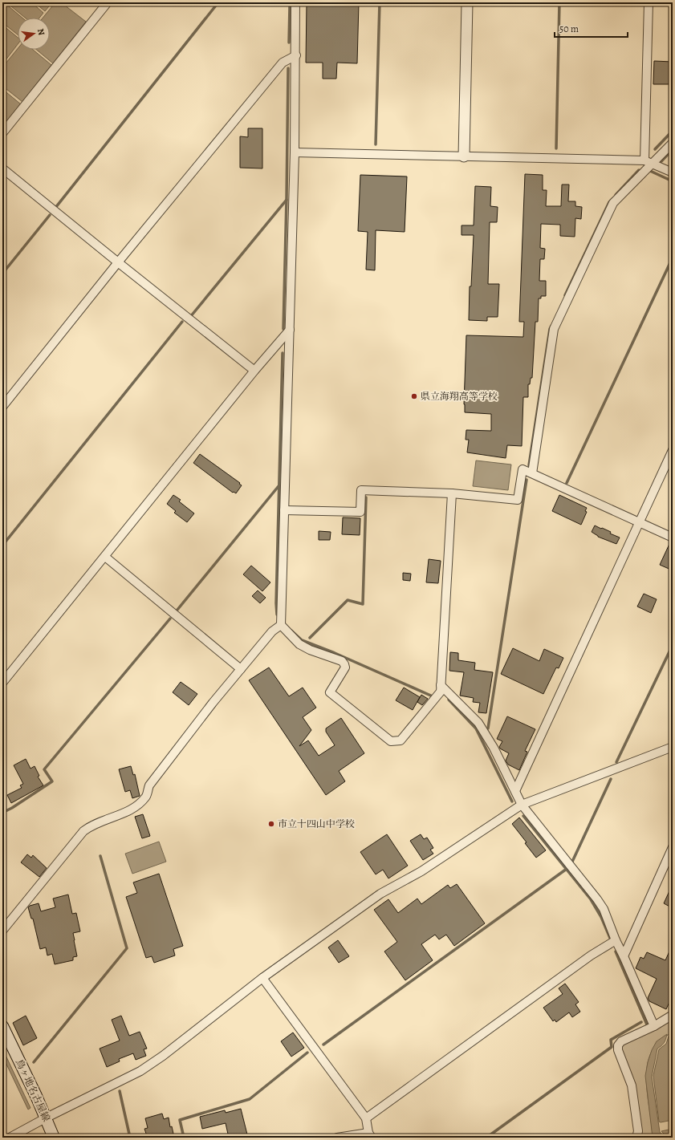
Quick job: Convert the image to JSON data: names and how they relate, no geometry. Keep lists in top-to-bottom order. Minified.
{"streets":{"main road":["鳥ヶ地名古屋線"]},"places":["県立海翔高等学校","市立十四山中学校"],"scale_bar":"50 m","north":"right"}
